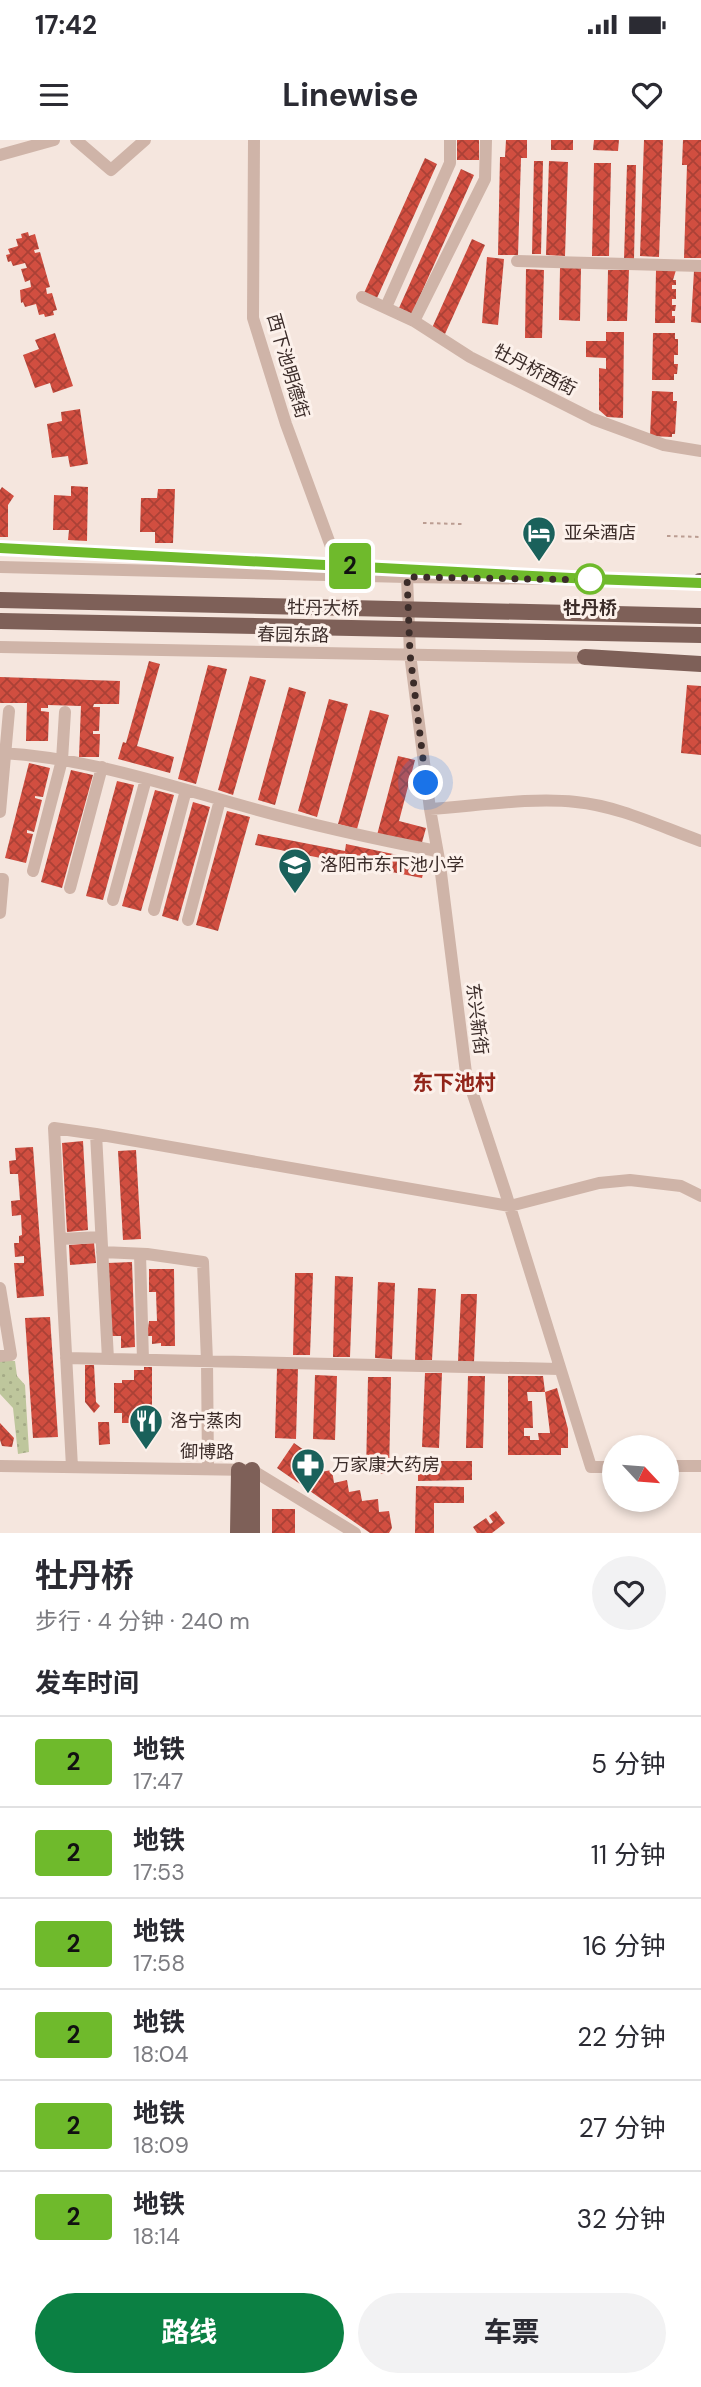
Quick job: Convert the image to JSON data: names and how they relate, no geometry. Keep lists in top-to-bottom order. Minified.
{"streets":{"main road":["牡丹大桥"],"street":["西下池明德街","牡丹桥西街","春园东路","东兴新街","御博路"]},"crossings":[["春园东路","东兴新街"]],"districts":["东下池村"],"places":{"hotel":["亚朵酒店"],"other":["牡丹桥"],"school or university":["洛阳市东下池小学"],"restaurant":["洛宁蒸肉"],"pharmacy":["万家康大药房"]},"lines":["metro line 2"],"north":"bottom right","page":{"status":"17:42","header":"Linewise","on_map":"2","heading":[["牡丹桥","步行 · 4 分钟 · 240 m"],"发车时间"],"list":[{"mark":"2","name":"地铁","note":"17:47","value":"5 分钟"},{"mark":"2","name":"地铁","note":"17:53","value":"11 分钟"},{"mark":"2","name":"地铁","note":"17:58","value":"16 分钟"},{"mark":"2","name":"地铁","note":"18:04","value":"22 分钟"},{"mark":"2","name":"地铁","note":"18:09","value":"27 分钟"},{"mark":"2","name":"地铁","note":"18:14","value":"32 分钟"}],"buttons":["路线","车票"]}}
